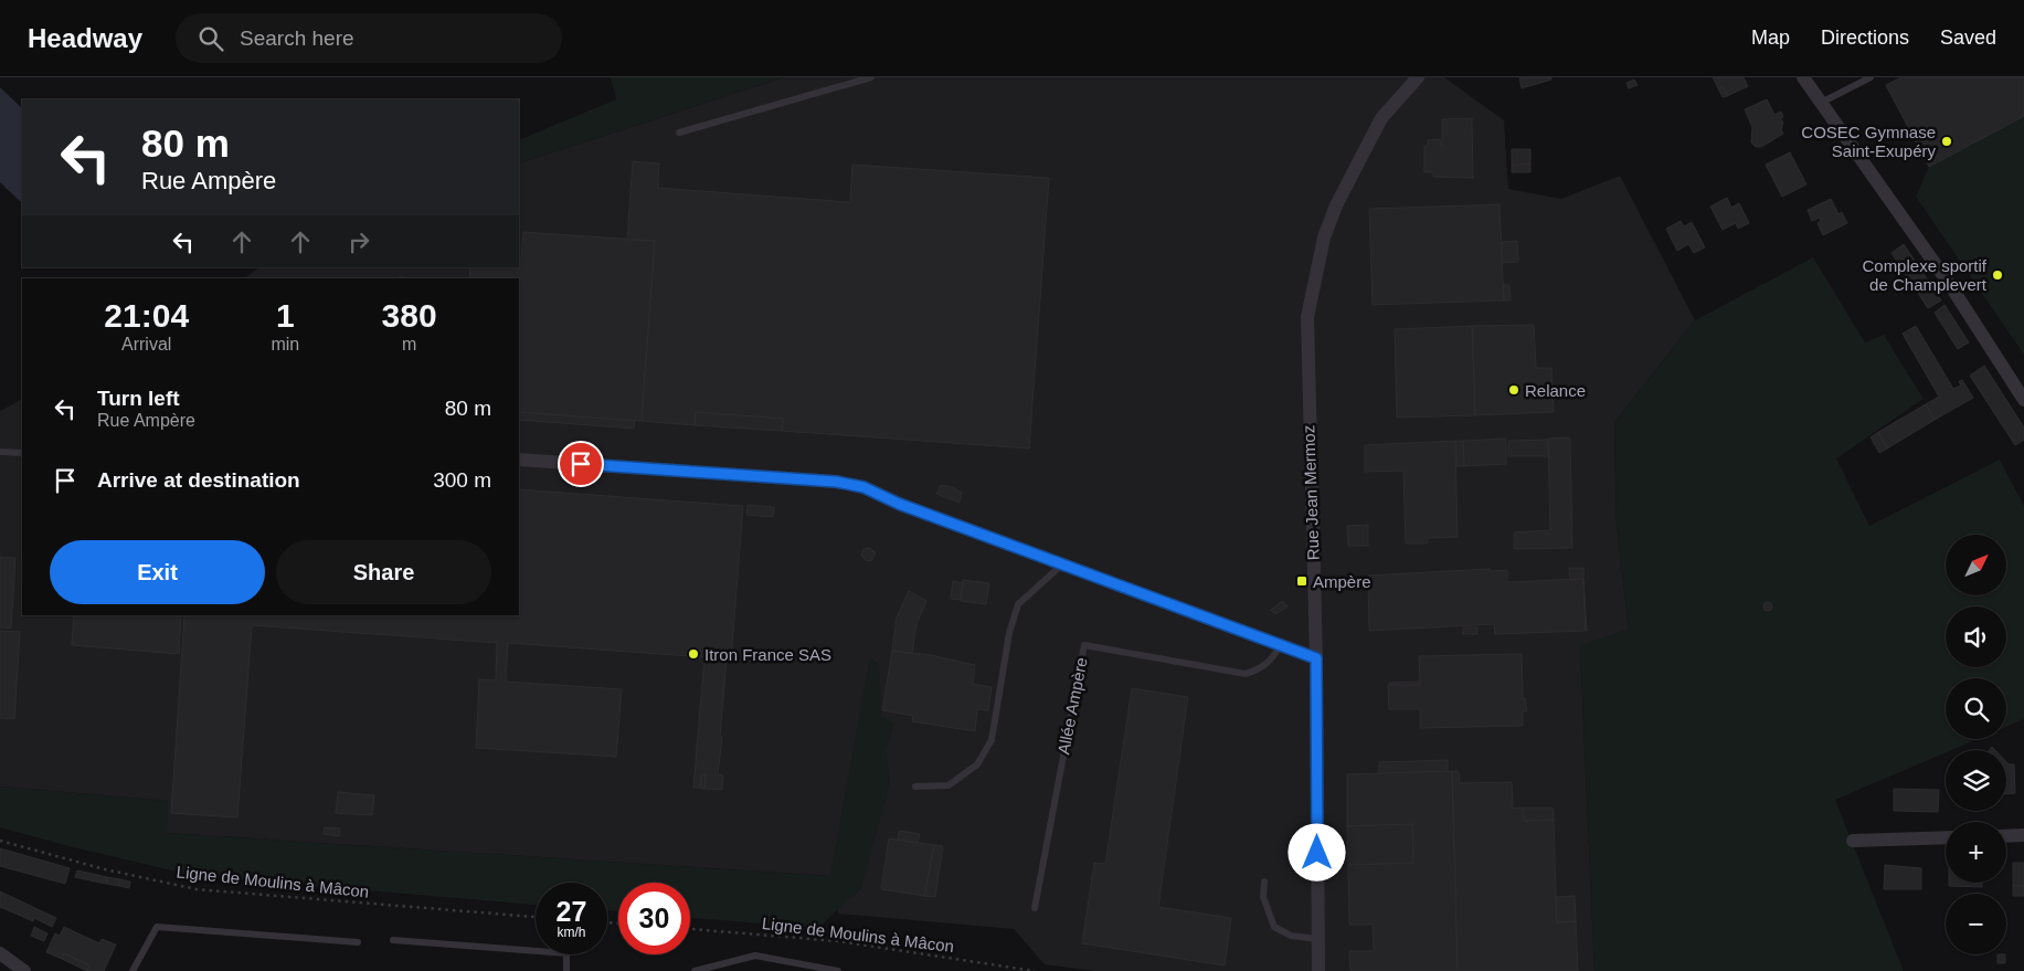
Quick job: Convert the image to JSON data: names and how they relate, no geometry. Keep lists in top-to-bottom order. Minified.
{"streets":{"street":["Rue Jean Mermoz"],"lane":["Allée Ampère"],"path":["Ligne de Moulins à Mâcon"]},"places":{"other":["COSEC Gymnase Saint-Exupéry","Complexe sportif de Champlevert","Relance","Itron France SAS"],"transit":["Ampère"]},"north":"top right","page":{"header":"Headway","search":"Search here","nav":["Map","Directions","Saved"],"turn":["80 m","Rue Ampère"],"eta":["21:04","Arrival","1","min","380","m"],"list":[{"name":"Turn left","note":"Rue Ampère","value":"80 m"},{"name":"Arrive at destination","value":"300 m"}],"buttons":["Exit","Share"],"map_buttons":["+","−"],"speed":"27 km/h","limit":"30"}}
